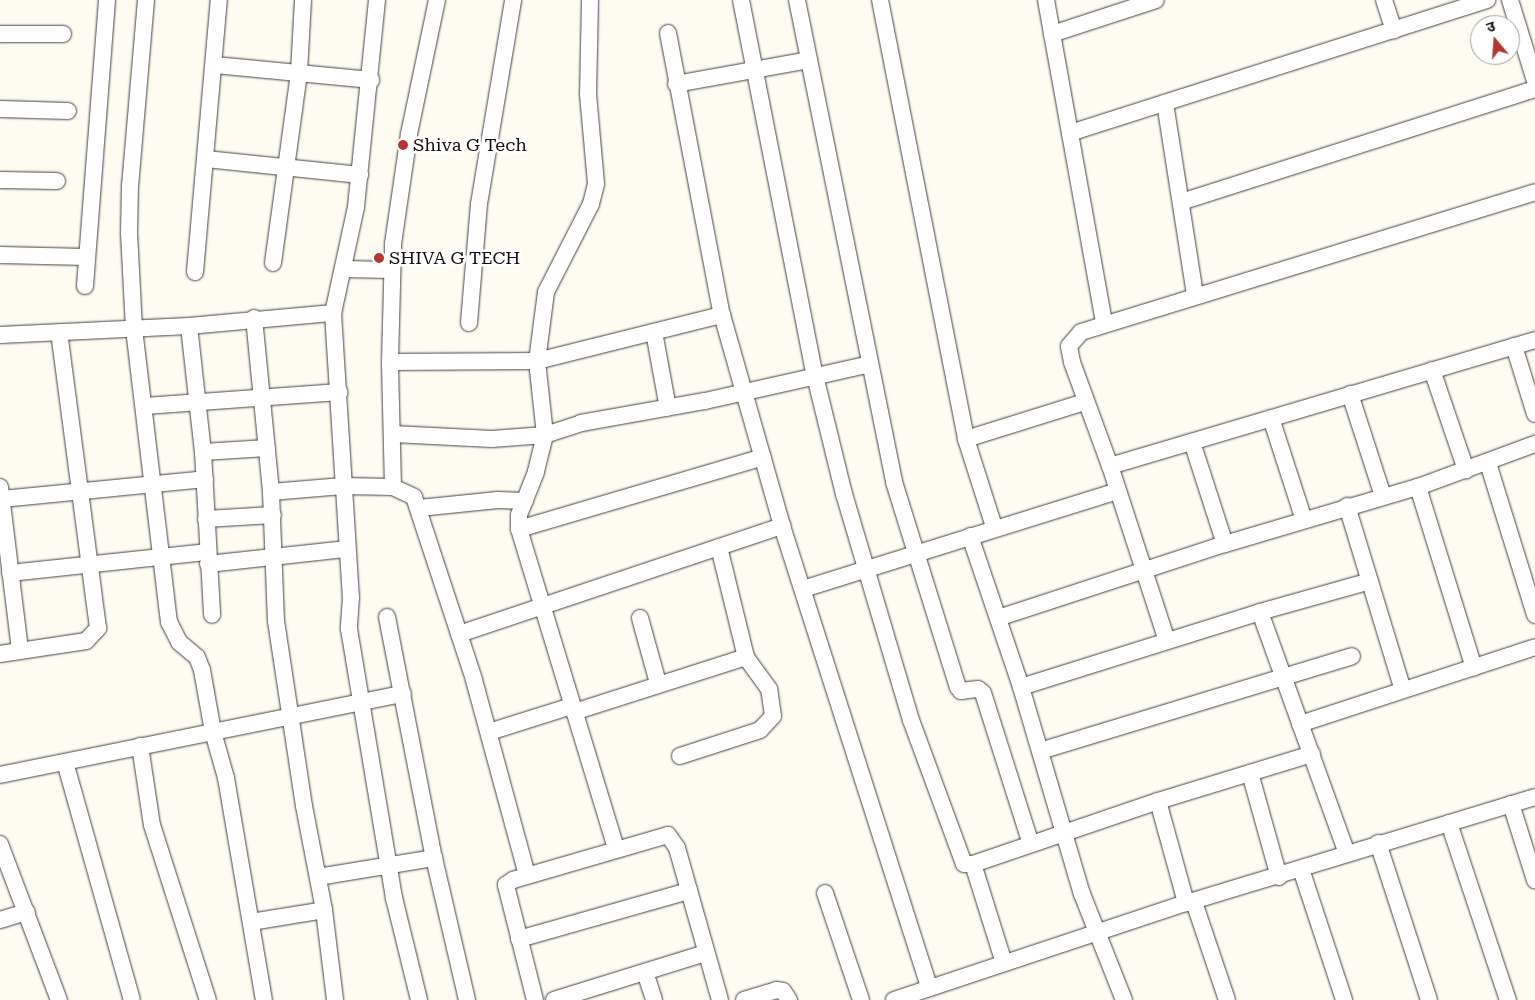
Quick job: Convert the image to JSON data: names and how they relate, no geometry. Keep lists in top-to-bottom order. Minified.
{"places":["Shiva G Tech","SHIVA G TECH"],"north":"top"}
